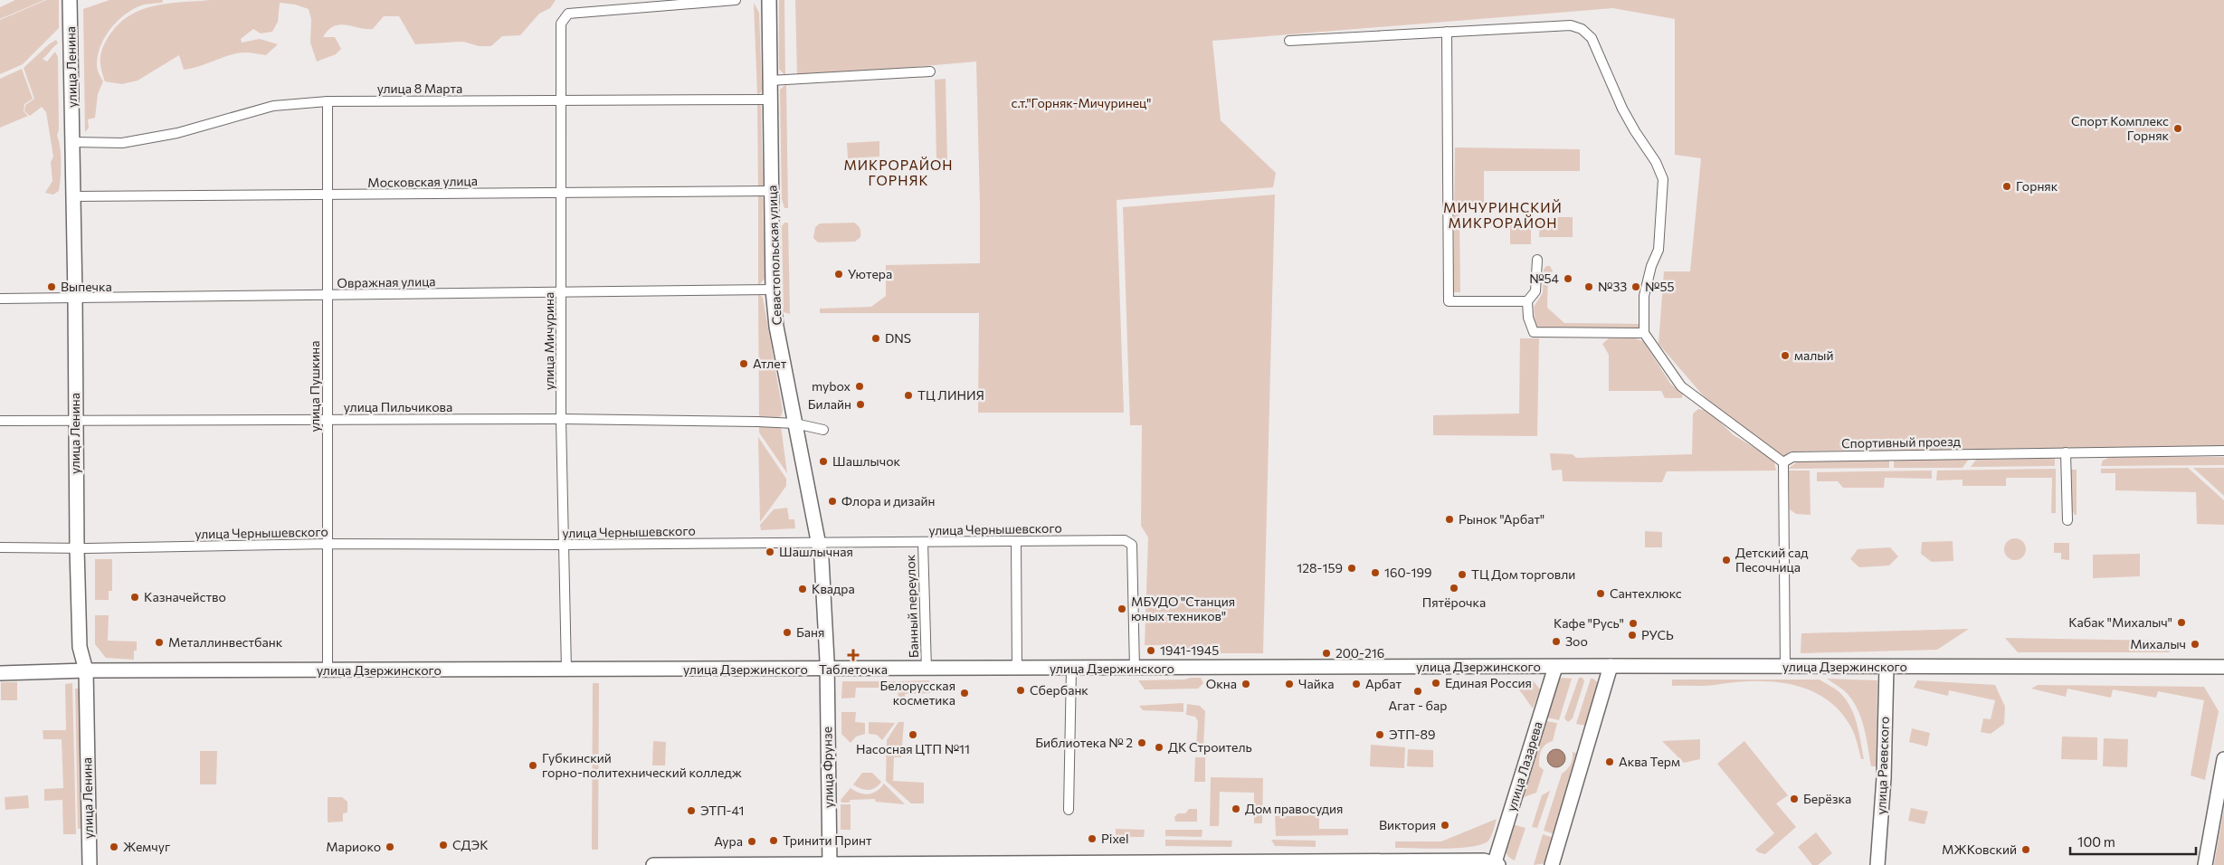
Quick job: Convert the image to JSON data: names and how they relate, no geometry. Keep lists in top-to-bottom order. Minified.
{"streets":{"main road":["улица Ленина","Севастопольская улица","улица Дзержинского","улица Раевского","улица Лазарева","улица Фрунзе"],"street":["улица 8 Марта","Московская улица","Овражная улица","улица Мичурина","улица Пушкина","улица Пильчикова","Спортивный проезд","улица Чернышевского","Банный переулок"]},"crossings":[["улица Ленина","улица 8 Марта"],["улица Ленина","Московская улица"],["улица Ленина","Овражная улица"],["улица Ленина","улица Пильчикова"],["улица Ленина","улица Чернышевского"],["улица Ленина","улица Дзержинского"],["улица 8 Марта","Севастопольская улица"],["улица 8 Марта","улица Мичурина"],["улица 8 Марта","улица Пушкина"],["Московская улица","Севастопольская улица"],["Московская улица","улица Мичурина"],["Московская улица","улица Пушкина"],["Севастопольская улица","Овражная улица"],["Севастопольская улица","улица Пильчикова"],["Севастопольская улица","улица Чернышевского"],["Севастопольская улица","улица Дзержинского"],["Севастопольская улица","улица Фрунзе"],["Овражная улица","улица Мичурина"],["Овражная улица","улица Пушкина"],["улица Мичурина","улица Пильчикова"],["улица Мичурина","улица Чернышевского"],["улица Мичурина","улица Дзержинского"],["улица Пушкина","улица Пильчикова"],["улица Пушкина","улица Чернышевского"],["улица Пушкина","улица Дзержинского"],["улица Чернышевского","Банный переулок"],["улица Чернышевского","улица Дзержинского"],["Банный переулок","улица Дзержинского"],["улица Дзержинского","улица Раевского"],["улица Дзержинского","улица Лазарева"],["улица Дзержинского","улица Фрунзе"]],"districts":["МИКРОРАЙОН ГОРНЯК","МИЧУРИНСКИЙ МИКРОРАЙОН"],"parks":["с.т.\"Горняк-Мичуринец\""],"places":{"other":["Спорт Комплекс Горняк","Горняк","Уютера","№54","Выпечка","№33","№55","DNS","малый","Атлет","mybox","ТЦ ЛИНИЯ","Билайн","Шашлычок","Флора и дизайн","Рынок \"Арбат\"","Шашлычная","Детский сад Песочница","128-159","160-199","ТЦ Дом торговли","Пятёрочка","Квадра","Сантехлюкс","Казначейство","МБУДО \"Станция юных техников\"","Кабак \"Михалыч\"","Кафе \"Русь\"","Баня","РУСЬ","Зоо","Металлинвестбанк","Михалыч","1941-1945","200-216","Единая Россия","Окна","Чайка","Арбат","Сбербанк","Агат - бар","Белорусская косметика","Насосная ЦТП №11","ЭТП-89","Библиотека № 2","ДК Строитель","Аква Терм","Губкинский горно-политехнический колледж","Берёзка","Дом правосудия","ЭТП-41","Виктория","Pixel","Тринити Принт","Аура","СДЭК","Жемчуг","Мариоко","МЖКовский"],"health":["Таблеточка"]},"scale_bar":"100 m"}
